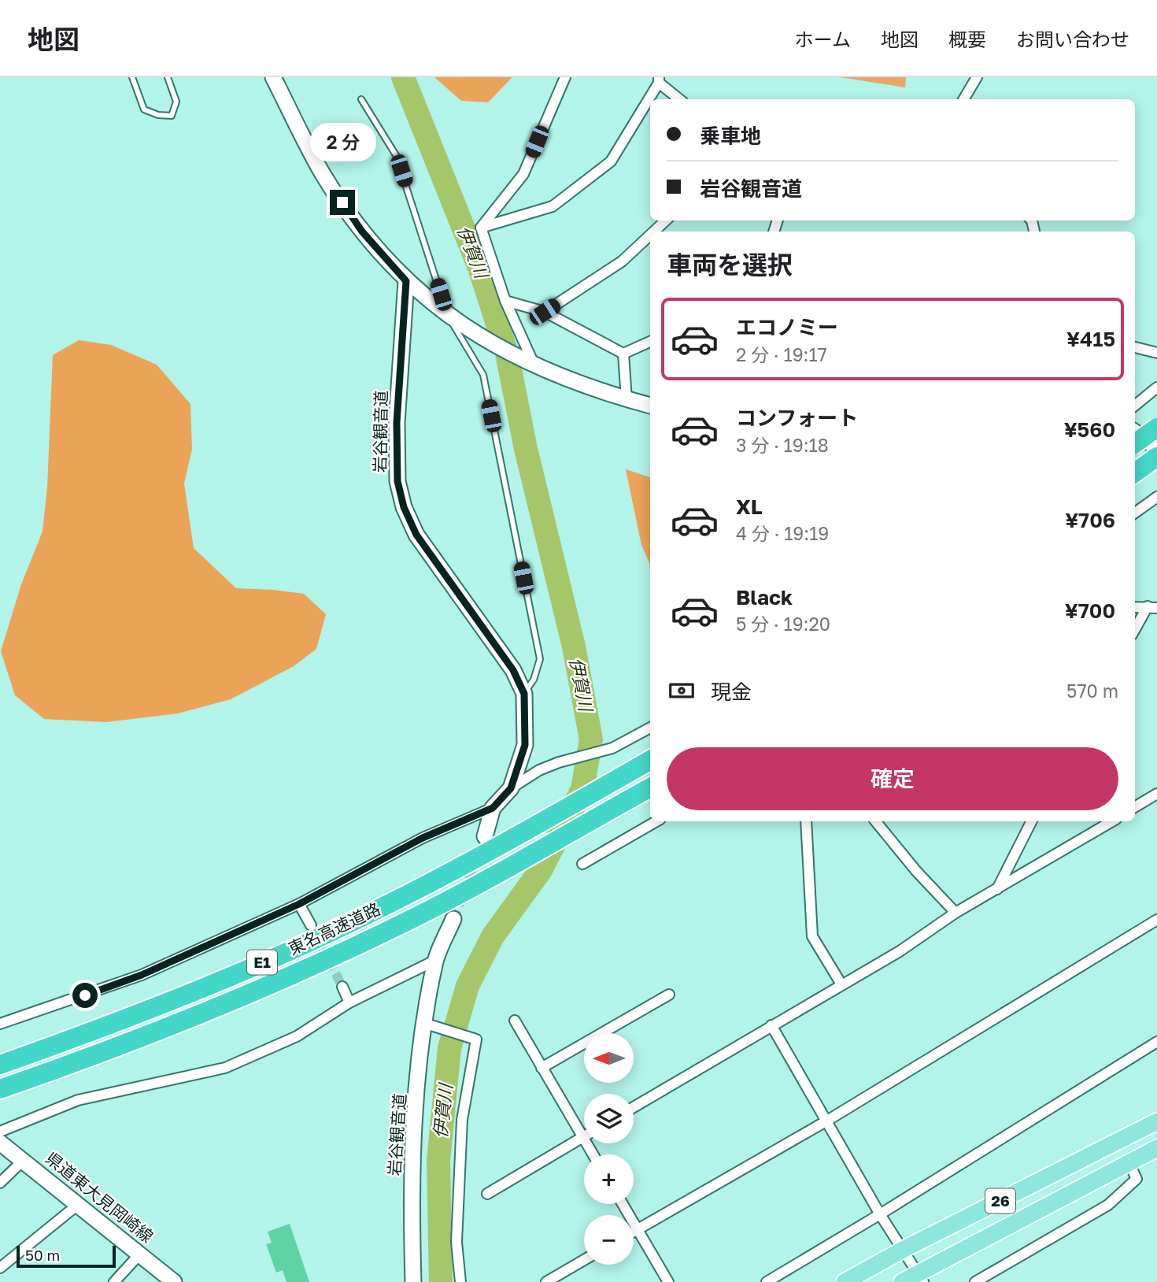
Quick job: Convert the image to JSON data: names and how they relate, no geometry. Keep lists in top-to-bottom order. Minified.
{"streets":{"highway":["東名高速道路","E1"],"main road":["26"],"street":["岩谷観音道","県道東大見岡崎線"]},"water":["伊賀川"],"scale_bar":"50 m","north":"left","page":{"header":"地図","nav":["ホーム","地図","概要","お問い合わせ"],"banner":["乗車地","岩谷観音道"],"bubble":"2 分","heading":"車両を選択","list":[{"name":"エコノミー","note":"2 分 · 19:17","value":"¥415"},{"name":"コンフォート","note":"3 分 · 19:18","value":"¥560"},{"name":"XL","note":"4 分 · 19:19","value":"¥706"},{"name":"Black","note":"5 分 · 19:20","value":"¥700"}],"pay":["現金","570 m"],"buttons":"確定","map_buttons":["+","−"],"scale":"50 m"}}
